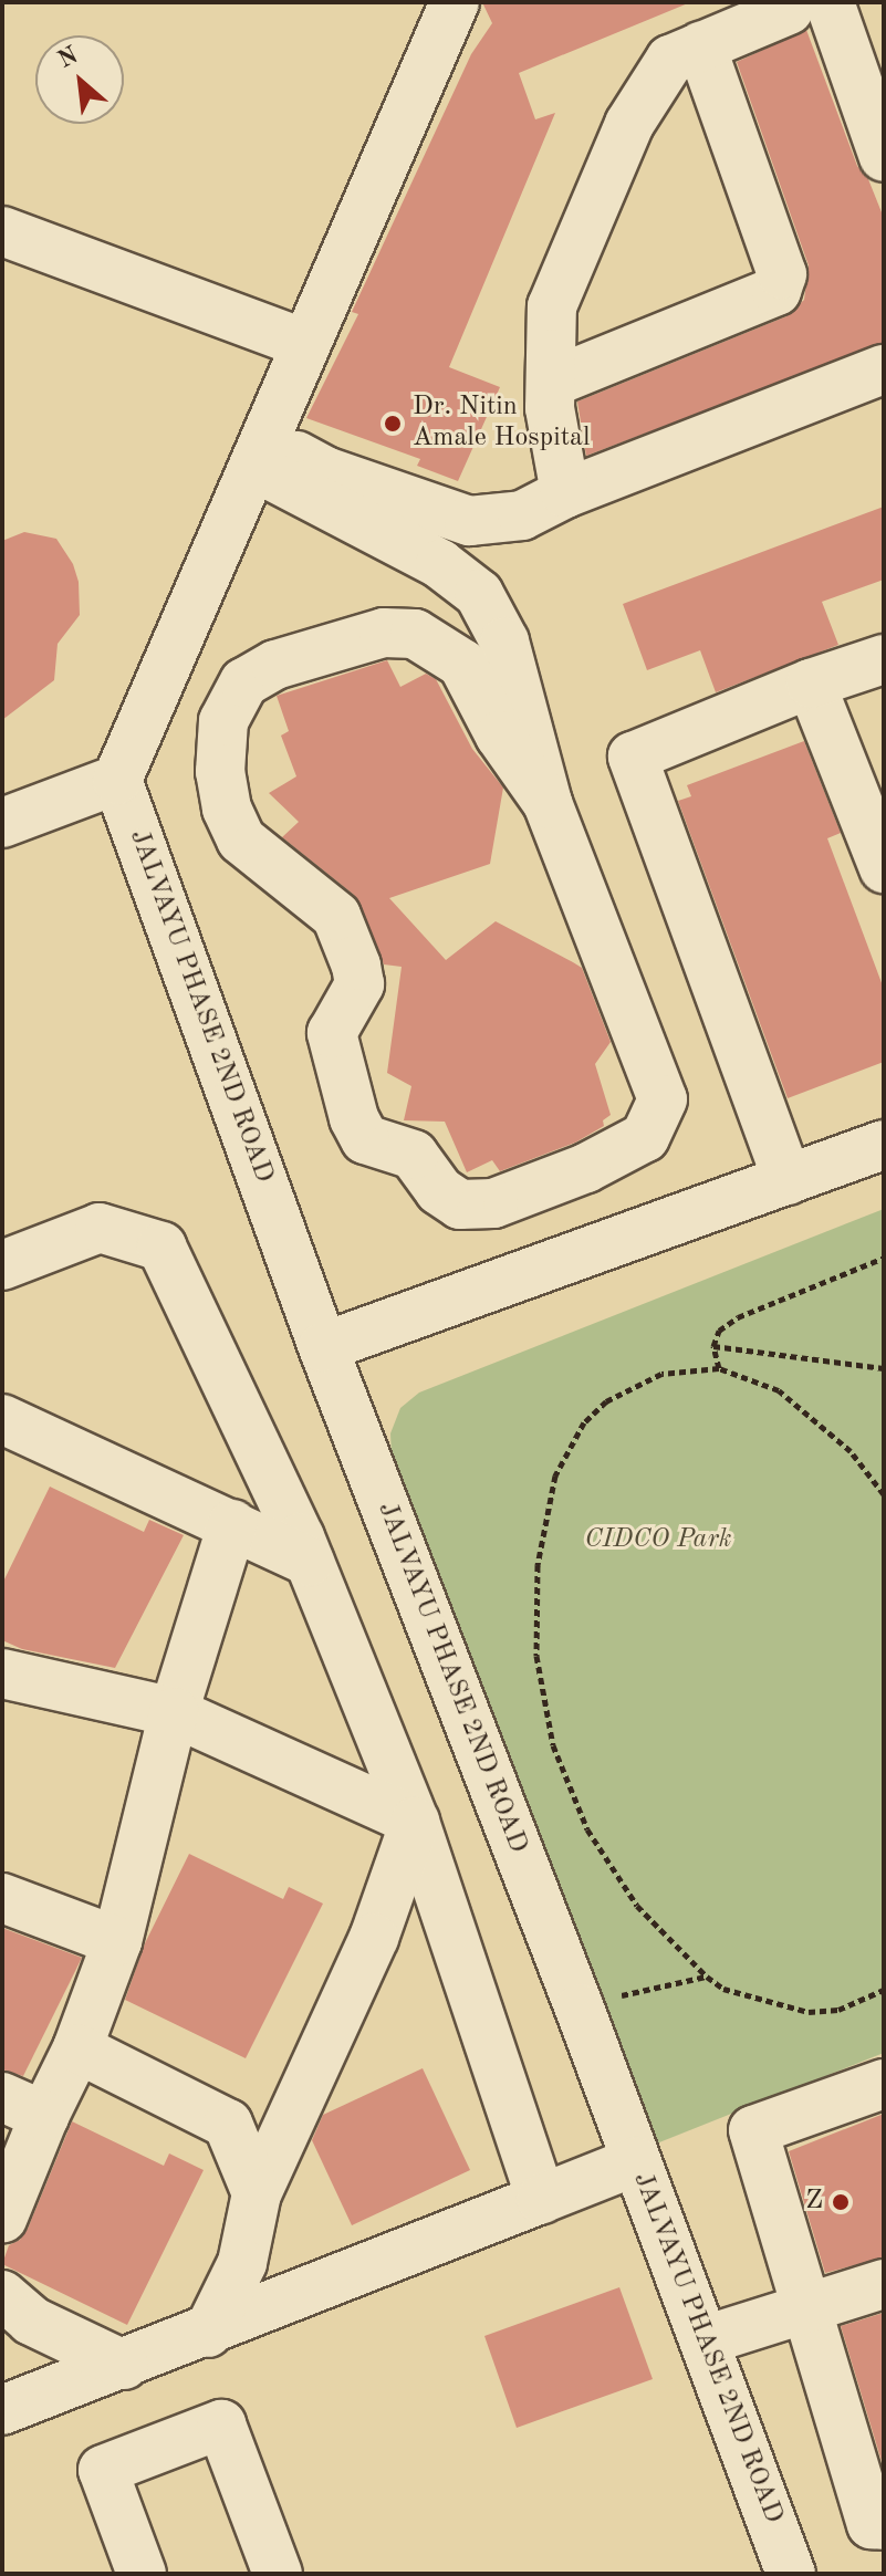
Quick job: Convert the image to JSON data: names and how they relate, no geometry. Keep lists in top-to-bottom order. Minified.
{"streets":{"street":["JALVAYU PHASE 2ND ROAD"]},"parks":["CIDCO Park"],"places":["Dr. Nitin Amale Hospital","Z"],"north":"top left"}
